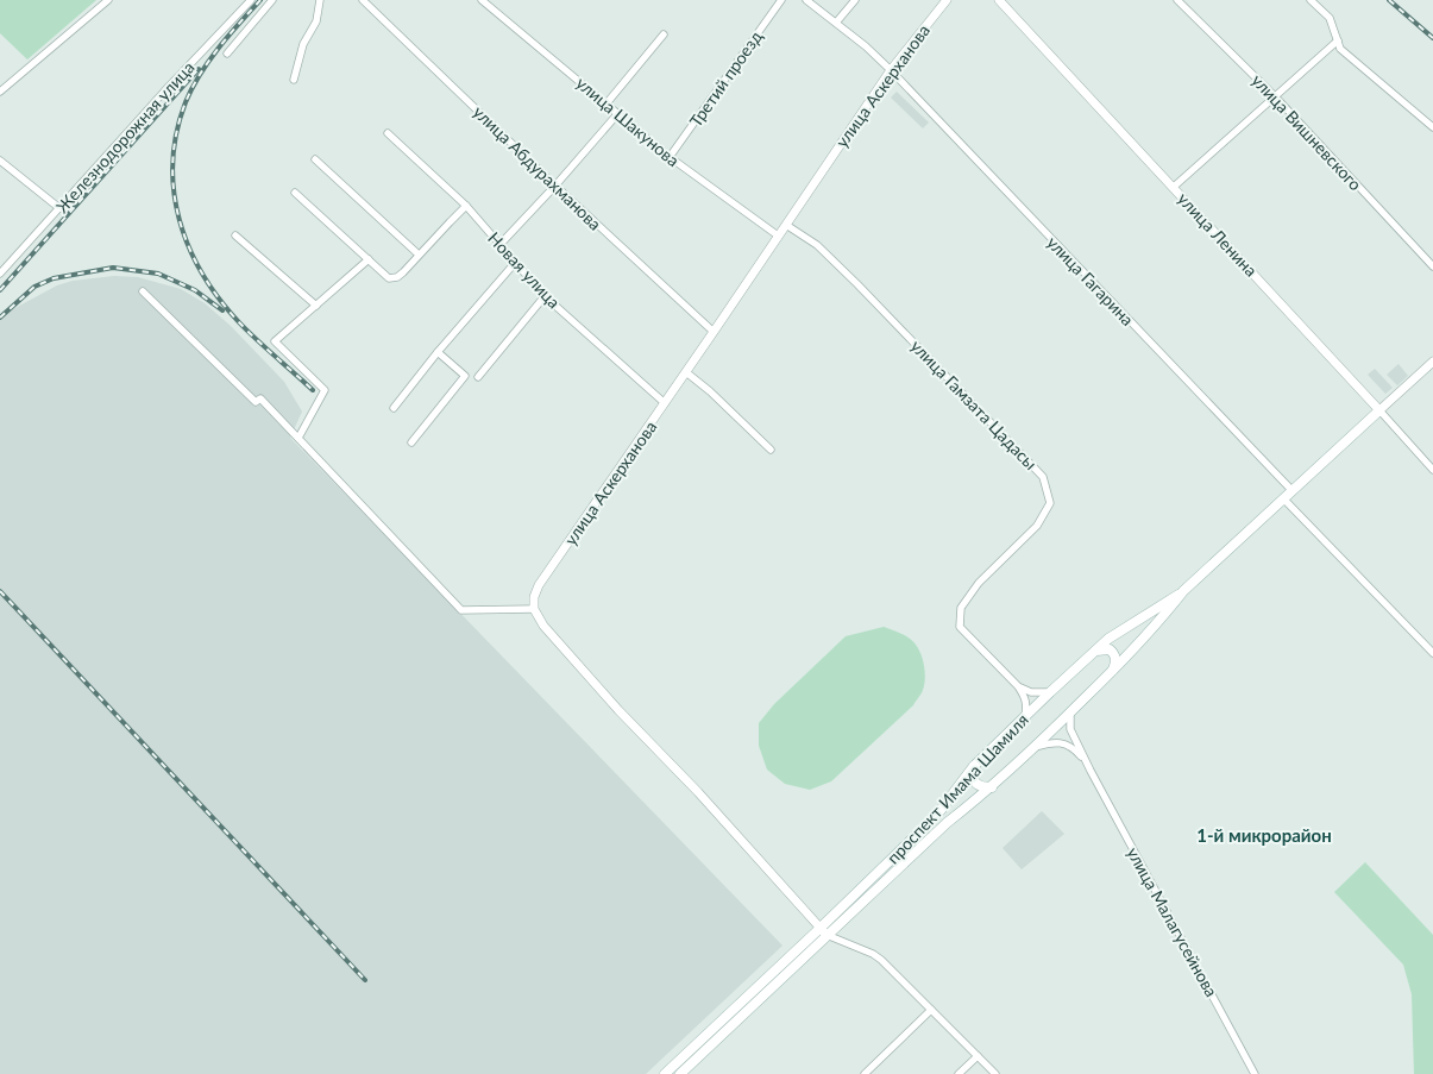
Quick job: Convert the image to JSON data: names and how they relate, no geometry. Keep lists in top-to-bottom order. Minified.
{"streets":{"main road":["проспект Имама Шамиля"],"street":["Третий проезд","улица Аскерханова","улица Шакунова","улица Вишневского","Железнодорожная улица","улица Абдурахманова","улица Ленина","Новая улица","улица Гагарина","улица Гамзата Цадасы","улица Малагусейнова"]},"crossings":[["Третий проезд","улица Шакунова"],["улица Аскерханова","улица Шакунова"],["улица Аскерханова","улица Абдурахманова"],["улица Аскерханова","Новая улица"],["улица Аскерханова","улица Гагарина"],["улица Аскерханова","улица Гамзата Цадасы"],["улица Ленина","проспект Имама Шамиля"],["улица Гагарина","проспект Имама Шамиля"]],"districts":["1-й микрорайон"]}
